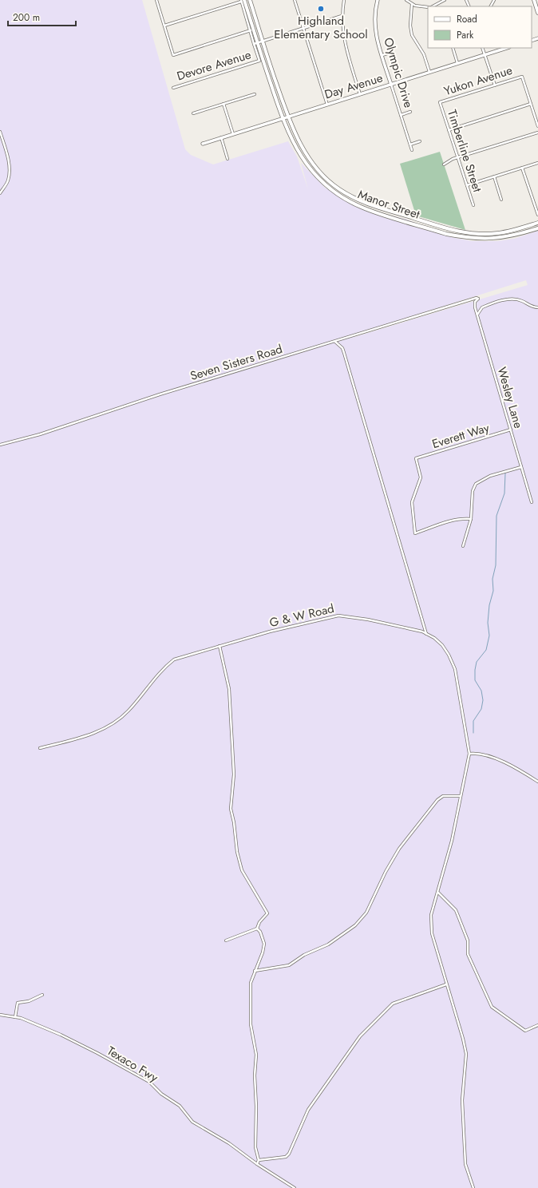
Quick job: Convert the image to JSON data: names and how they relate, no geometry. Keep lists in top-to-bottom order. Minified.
{"streets":{"main road":["Manor Street"],"street":["Devore Avenue","Olympic Drive","Yukon Avenue","Day Avenue","Timberline Street","Seven Sisters Road","Wesley Lane","Everett Way","G & W Road","Texaco Fwy"]},"crossings":[["Devore Avenue","Manor Street"],["Olympic Drive","Day Avenue"],["Yukon Avenue","Timberline Street"],["Day Avenue","Manor Street"],["Seven Sisters Road","Wesley Lane"],["Wesley Lane","Everett Way"]],"places":["Highland Elementary School"],"legend":["Road","Park"],"scale_bar":"200 m"}
